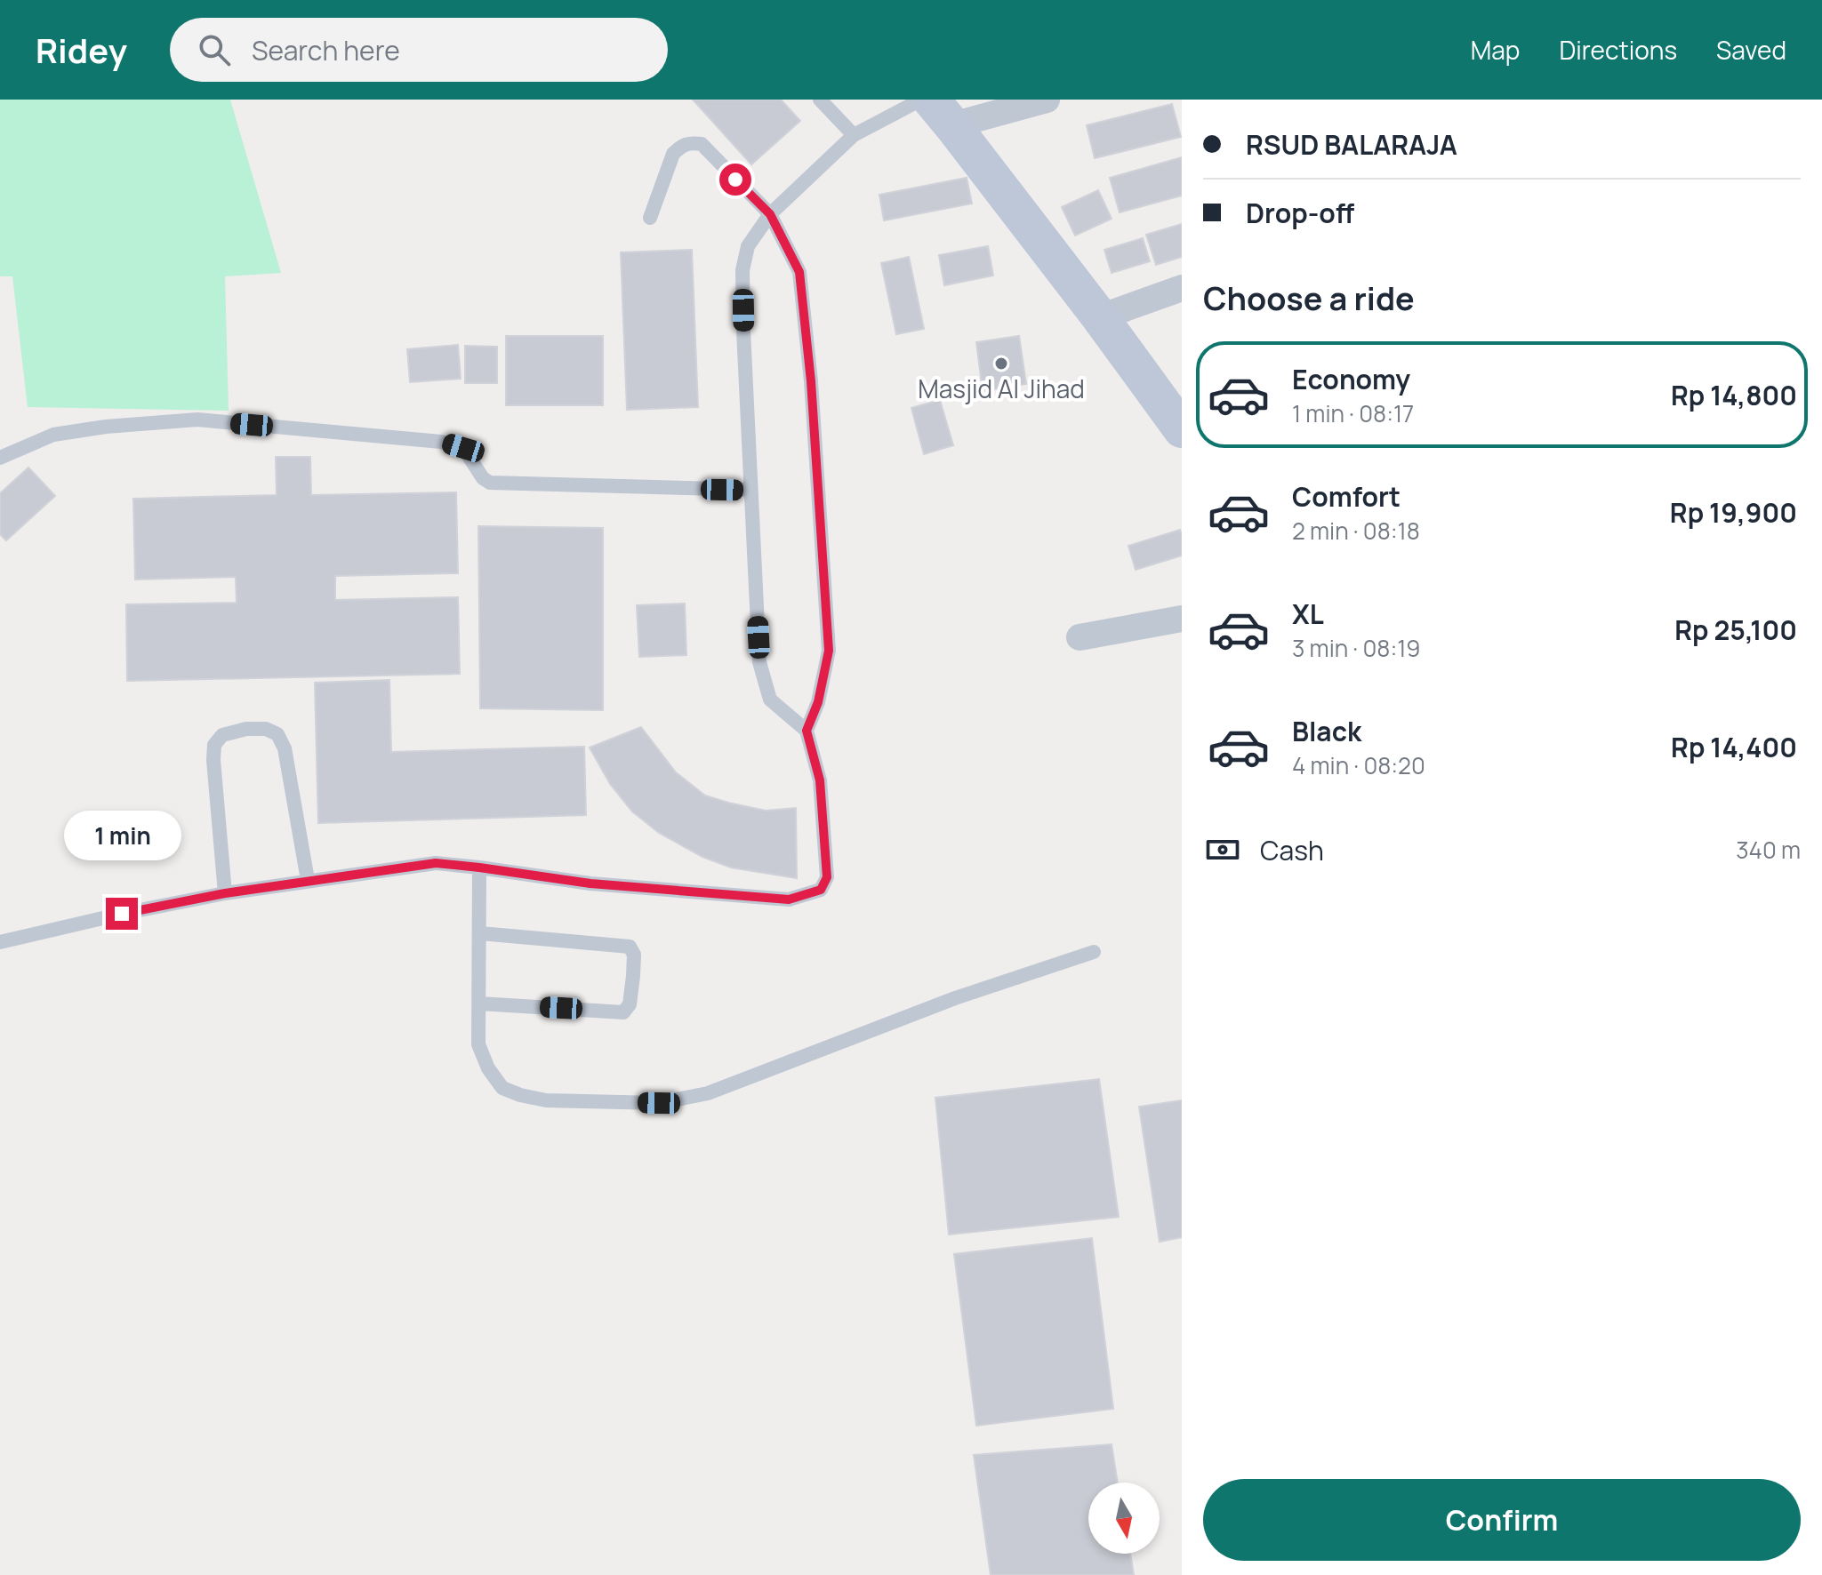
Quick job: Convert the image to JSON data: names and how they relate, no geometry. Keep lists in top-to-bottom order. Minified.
{"places":["Masjid Al Jihad"],"north":"bottom","page":{"header":"Ridey","search":"Search here","nav":["Map","Directions","Saved"],"banner":["RSUD BALARAJA","Drop-off"],"heading":"Choose a ride","list":[{"name":"Economy","note":"1 min · 08:17","value":"Rp 14,800"},{"name":"Comfort","note":"2 min · 08:18","value":"Rp 19,900"},{"name":"XL","note":"3 min · 08:19","value":"Rp 25,100"},{"name":"Black","note":"4 min · 08:20","value":"Rp 14,400"}],"bubble":"1 min","pay":["Cash","340 m"],"buttons":"Confirm"}}
